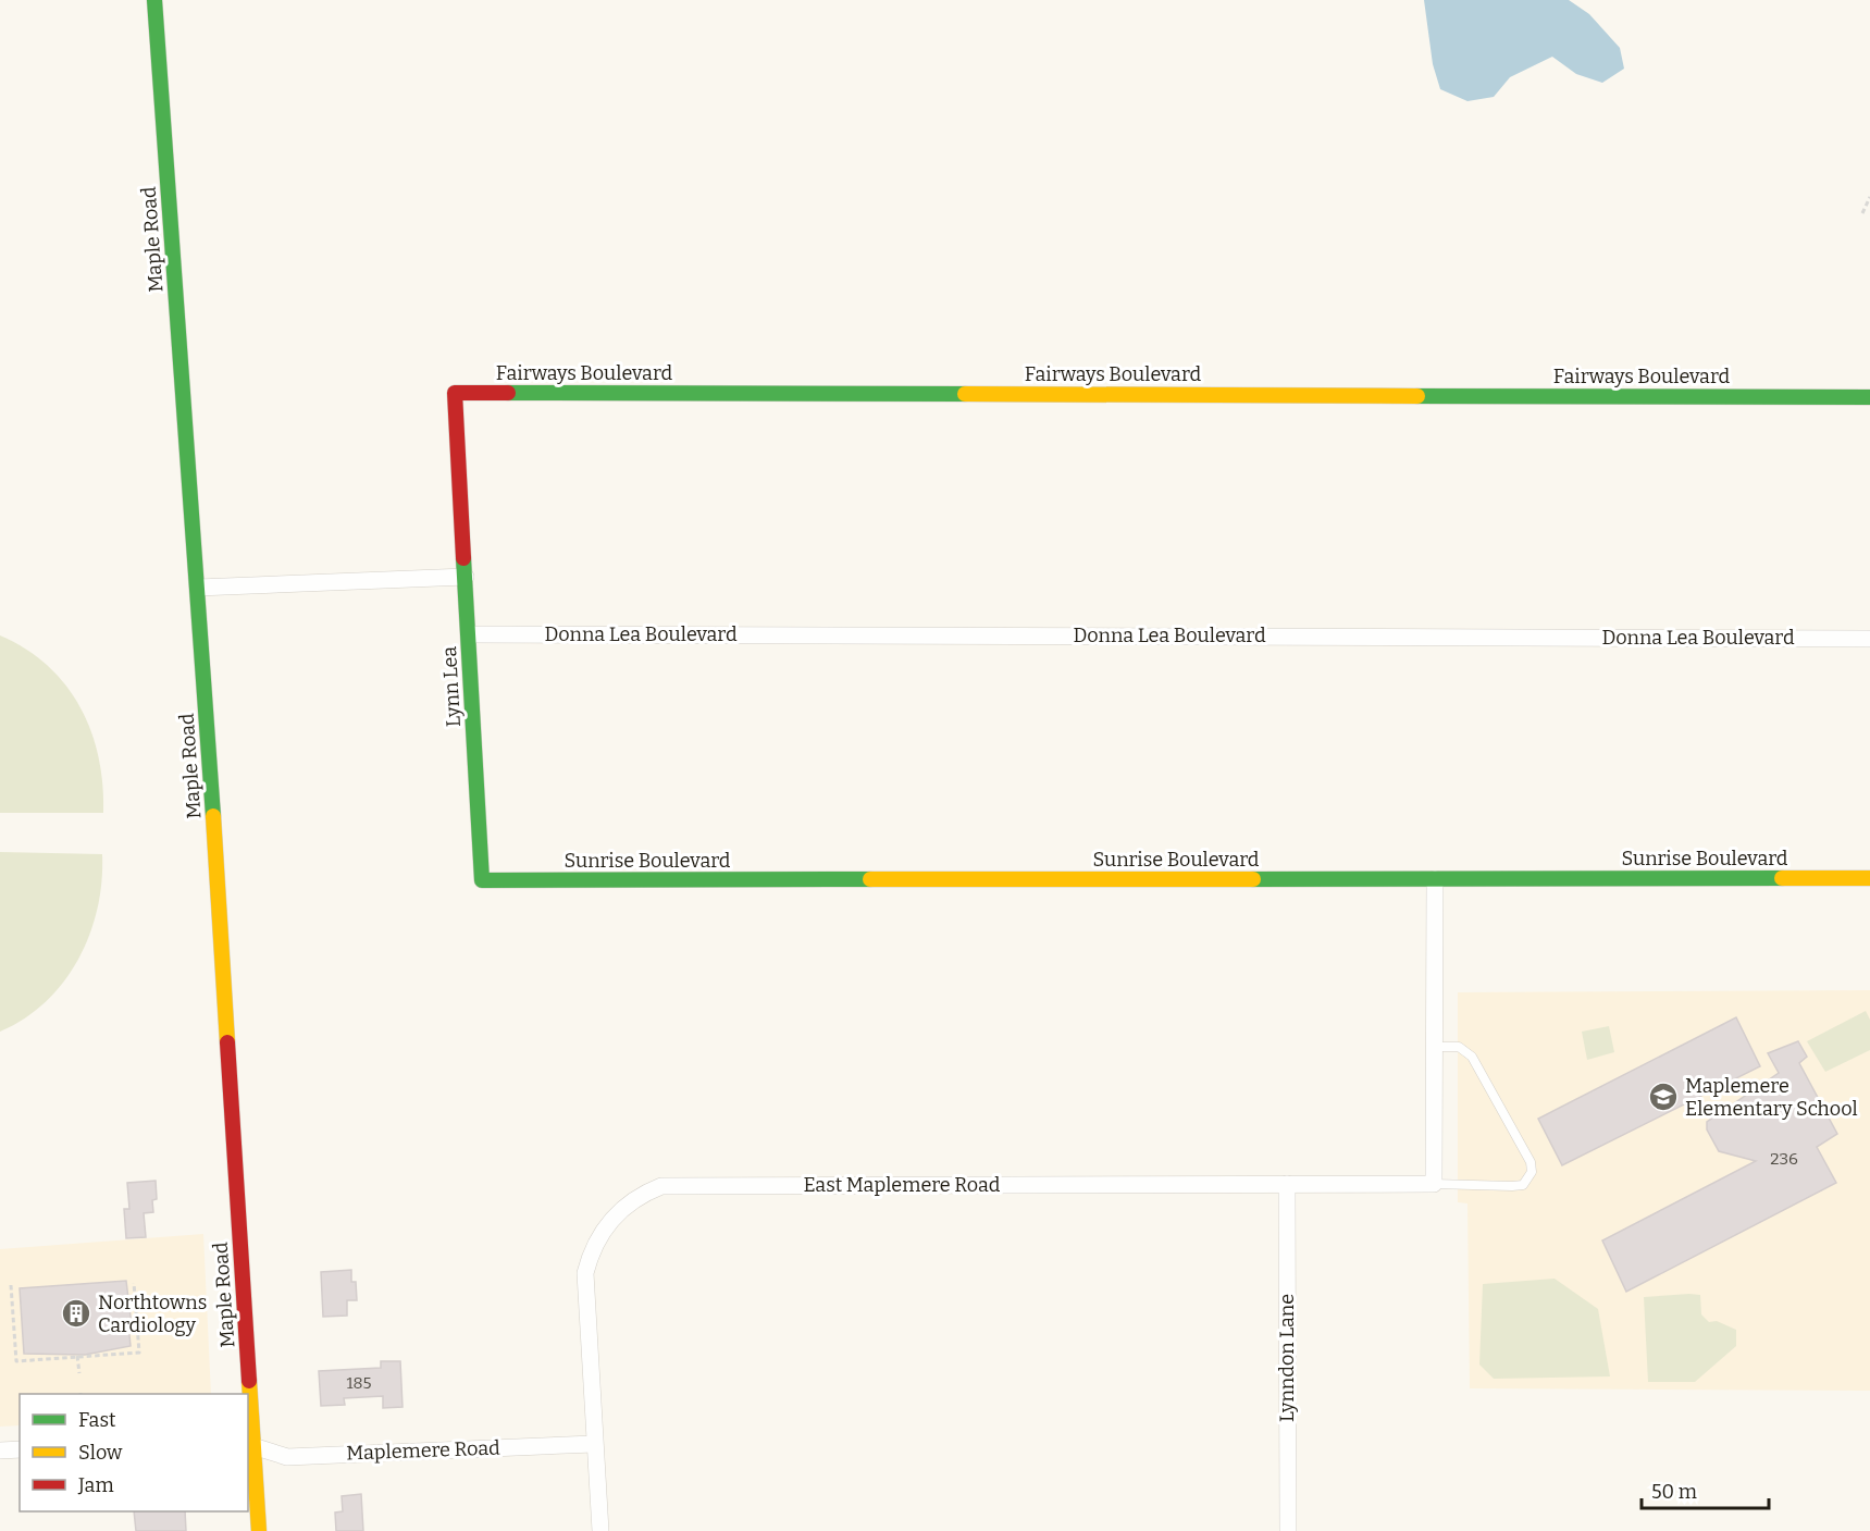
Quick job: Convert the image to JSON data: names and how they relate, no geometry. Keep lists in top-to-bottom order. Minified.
{"streets":{"street":["Maple Road","Fairways Boulevard","Donna Lea Boulevard","Lynn Lea","Sunrise Boulevard","East Maplemere Road","Lynndon Lane","Maplemere Road"]},"crossings":[["Maple Road","Maplemere Road"],["Fairways Boulevard","Lynn Lea"],["Donna Lea Boulevard","Lynn Lea"],["Lynn Lea","Sunrise Boulevard"],["East Maplemere Road","Lynndon Lane"],["East Maplemere Road","Maplemere Road"]],"places":{"school or university":["Maplemere Elementary School"],"building":["Northtowns Cardiology"]},"house_numbers":["236","185"],"legend":["Fast","Slow","Jam"],"scale_bar":"50 m"}
